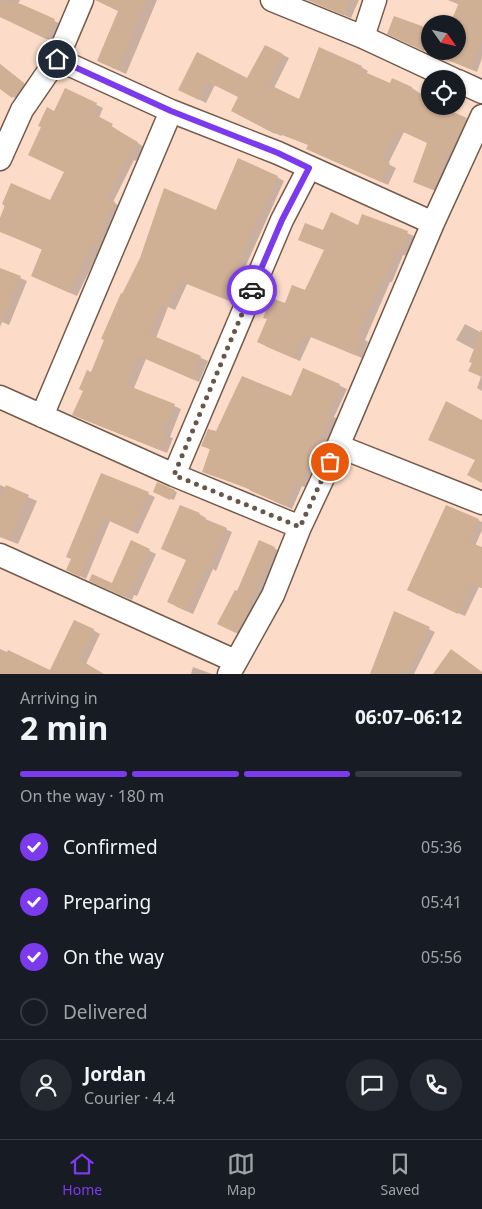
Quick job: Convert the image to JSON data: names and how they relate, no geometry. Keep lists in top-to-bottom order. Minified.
{"north":"bottom right","page":{"heading":["2 min","Arriving in","06:07–06:12"],"panel":["Jordan","Courier · 4.4"],"bar":"On the way · 180 m","list":[["Confirmed","05:36"],["Preparing","05:41"],["On the way","05:56"],"Delivered"],"tabs":["Home","Map","Saved"]}}
